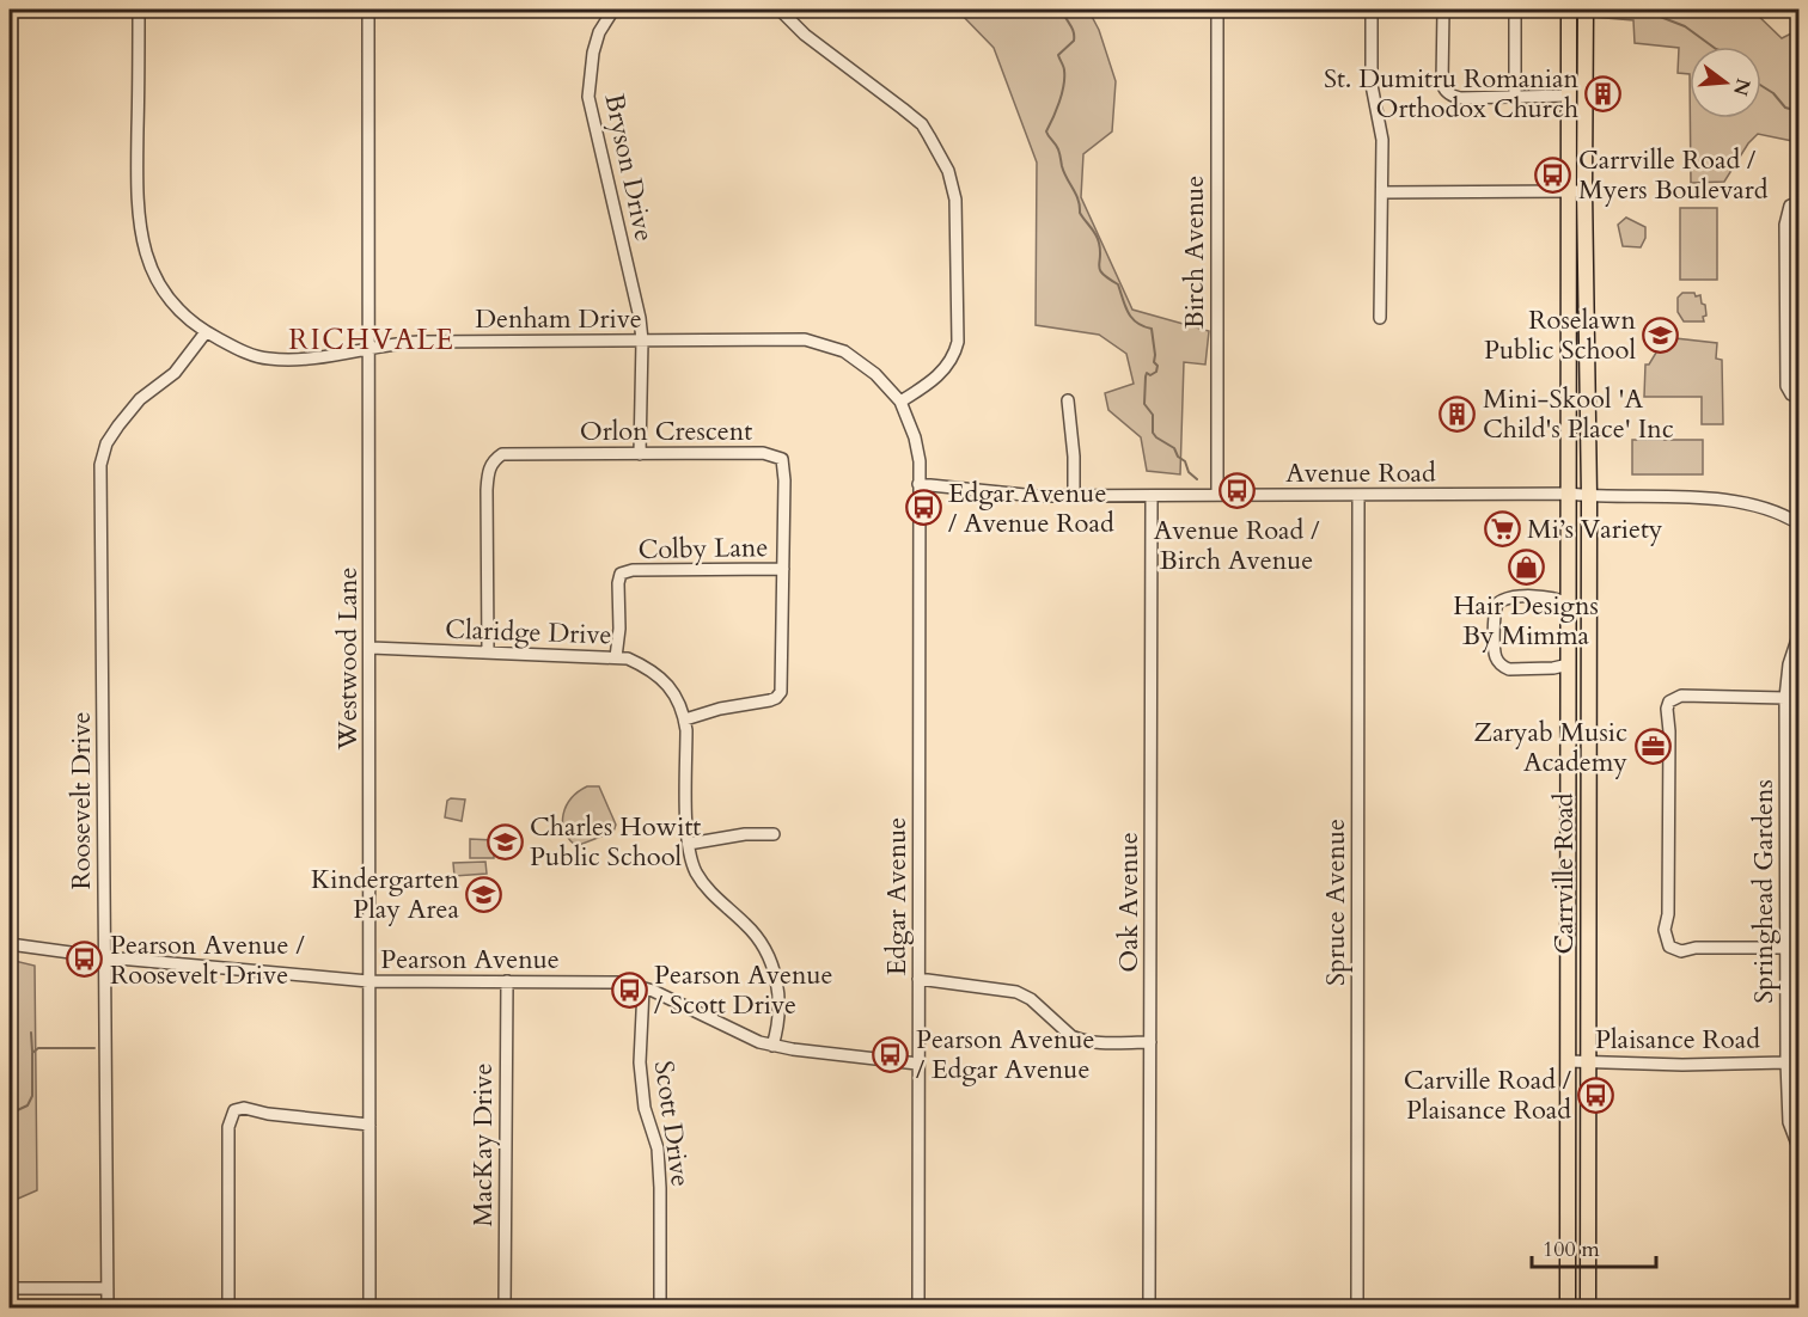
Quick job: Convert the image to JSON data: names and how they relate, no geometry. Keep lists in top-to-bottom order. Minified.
{"streets":{"main road":["Carrville Road"],"street":["Bryson Drive","Birch Avenue","Denham Drive","Orlon Crescent","Avenue Road","Colby Lane","Claridge Drive","Westwood Lane","Roosevelt Drive","Springhead Gardens","Edgar Avenue","Oak Avenue","Spruce Avenue","Pearson Avenue","Plaisance Road","Scott Drive","MacKay Drive"]},"crossings":[["Bryson Drive","Denham Drive"],["Bryson Drive","Orlon Crescent"],["Birch Avenue","Avenue Road"],["Denham Drive","Avenue Road"],["Denham Drive","Westwood Lane"],["Denham Drive","Roosevelt Drive"],["Denham Drive","Edgar Avenue"],["Orlon Crescent","Colby Lane"],["Orlon Crescent","Claridge Drive"],["Avenue Road","Carrville Road"],["Avenue Road","Edgar Avenue"],["Avenue Road","Oak Avenue"],["Avenue Road","Spruce Avenue"],["Colby Lane","Claridge Drive"],["Claridge Drive","Westwood Lane"],["Claridge Drive","Pearson Avenue"],["Westwood Lane","Pearson Avenue"],["Roosevelt Drive","Pearson Avenue"],["Carrville Road","Plaisance Road"],["Springhead Gardens","Plaisance Road"],["Edgar Avenue","Pearson Avenue"],["Pearson Avenue","Scott Drive"],["Pearson Avenue","MacKay Drive"]],"districts":["RICHVALE"],"places":{"building":["St. Dumitru Romanian Orthodox Church","Mini-Skool 'A Child's Place' Inc"],"bus stop":["Carrville Road / Myers Boulevard","Avenue Road / Birch Avenue","Edgar Avenue / Avenue Road","Pearson Avenue / Roosevelt Drive","Pearson Avenue / Scott Drive","Pearson Avenue / Edgar Avenue","Carville Road / Plaisance Road"],"school or university":["Roselawn Public School","Charles Howitt Public School","Kindergarten Play Area"],"supermarket":["Mi’s Variety"],"shop":["Hair Designs By Mimma"],"office":["Zaryab Music Academy"]},"scale_bar":"100 m","north":"right"}
